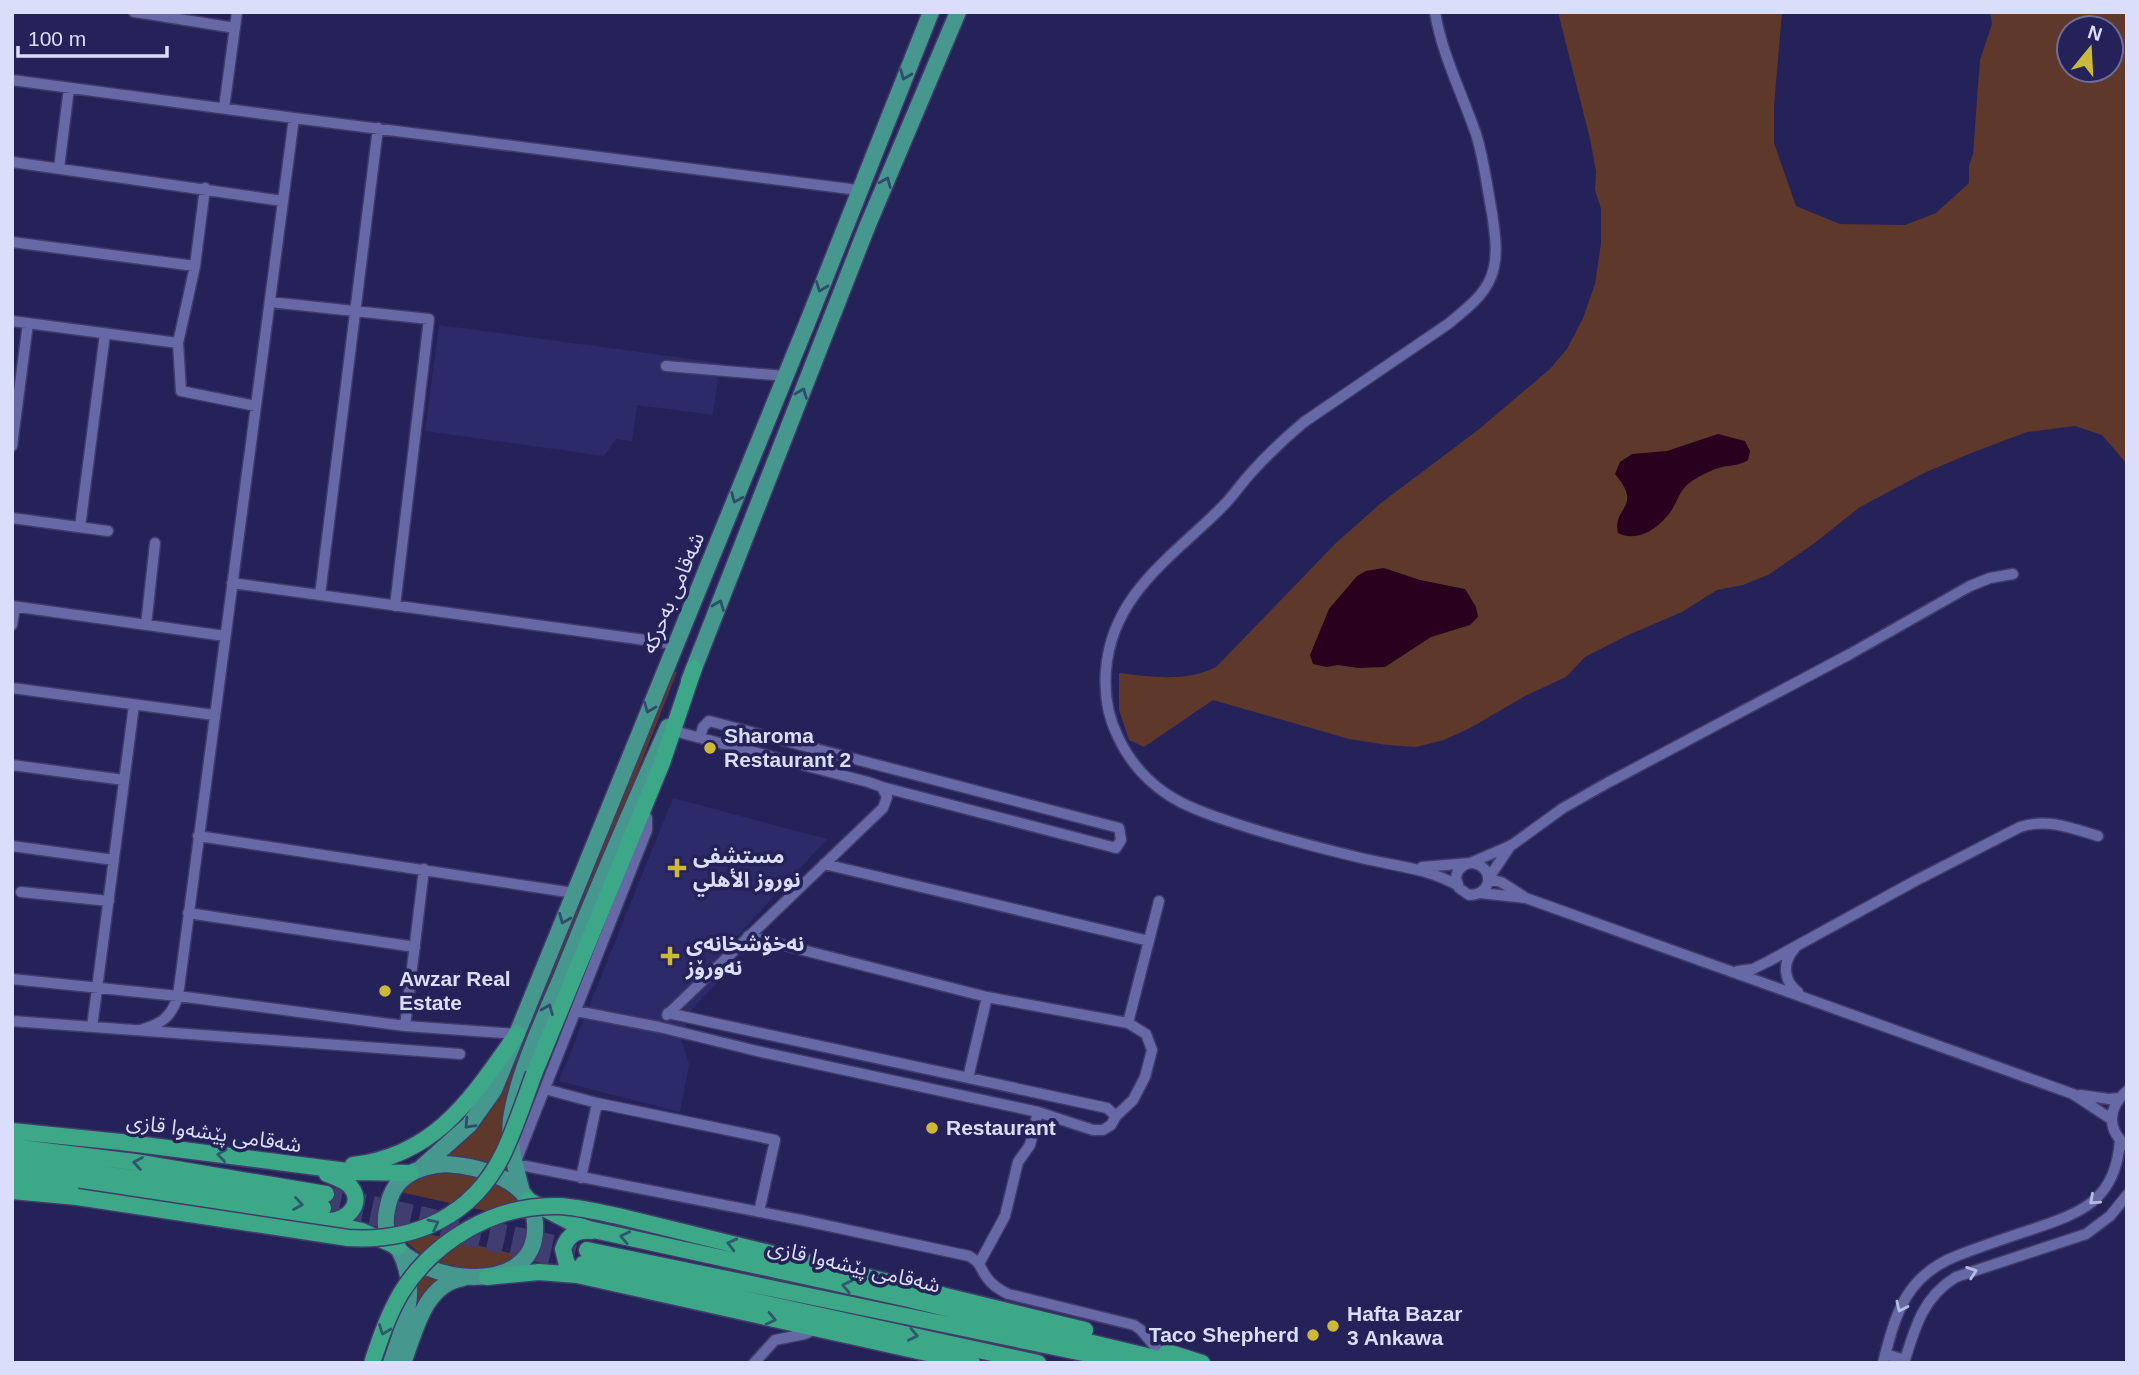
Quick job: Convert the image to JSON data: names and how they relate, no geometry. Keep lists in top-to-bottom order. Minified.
{"streets":{"highway":["شەقامی پێشەوا قازی"],"main road":["شەقامی بەحرکە"]},"crossings":[["شەقامی بەحرکە","شەقامی پێشەوا قازی"]],"places":{"other":["Sharoma Restaurant 2","Awzar Real Estate","Restaurant","Hafta Bazar 3 Ankawa","Taco Shepherd"],"health":["مستشفى نوروز الأهلي","نەخۆشخانەی نەورۆز"]},"scale_bar":"100 m","north":"top"}
